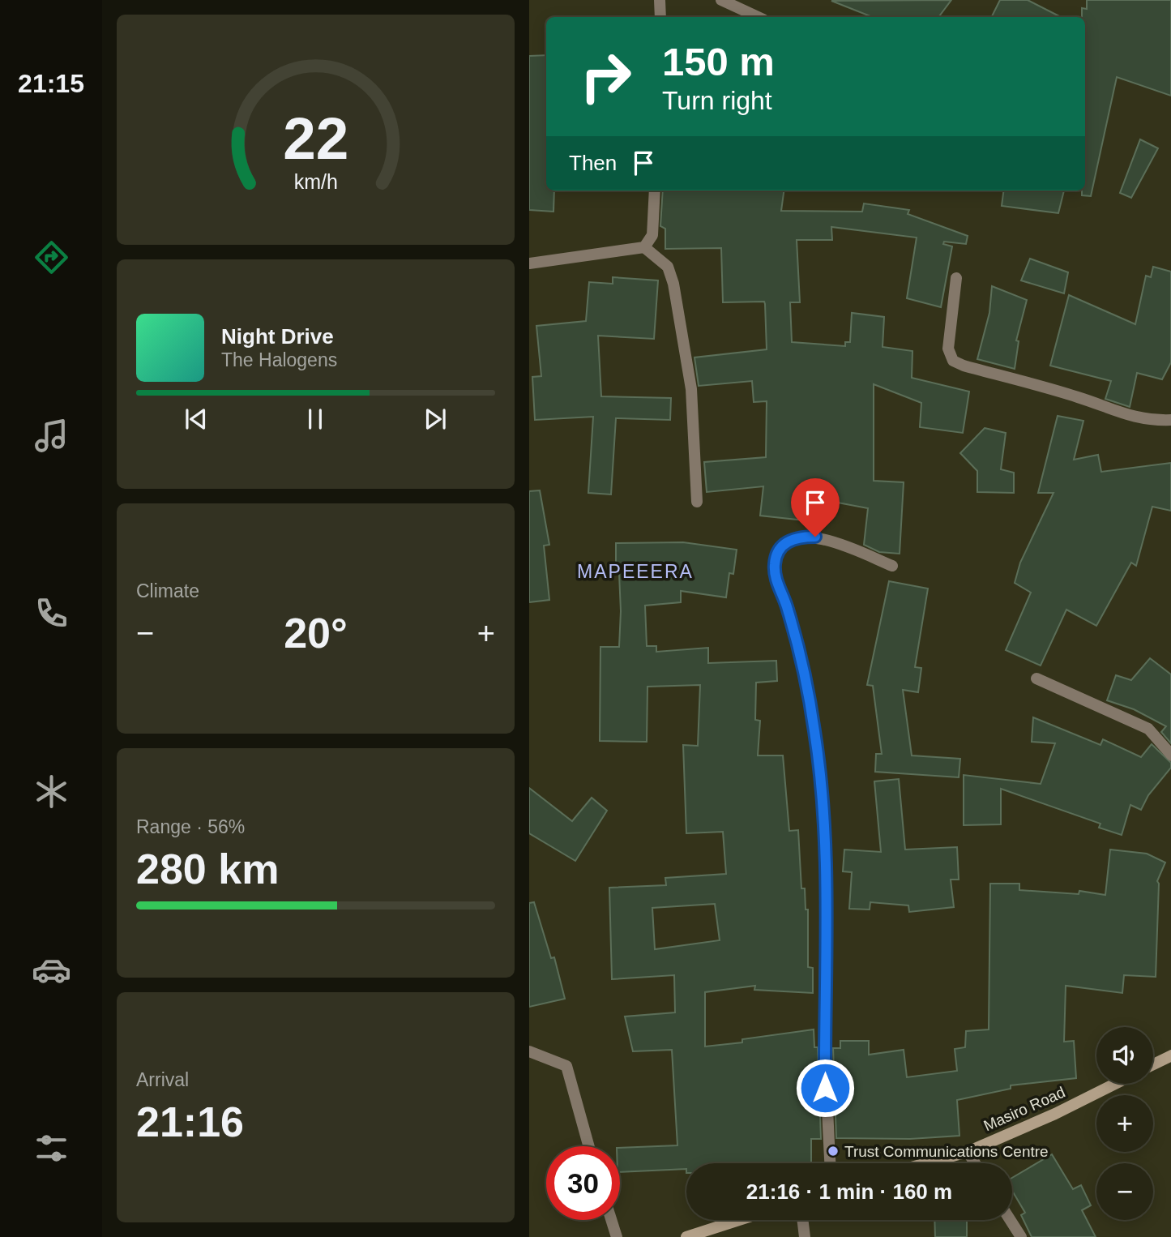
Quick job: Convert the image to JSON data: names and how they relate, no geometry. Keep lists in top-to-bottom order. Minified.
{"streets":{"main road":["Masiro Road"]},"districts":["MAPEEERA"],"places":["Trust Communications Centre"],"page":{"tabs":"21:15","turn":["150 m","Turn right"],"then":"Then","song":["Night Drive","The Halogens"],"tile":["Climate",["Range · 56%","280 km"],["Arrival","21:16"]],"heat":["−","20°","+"],"map_buttons":["+","−"],"limit":"30","trip":"21:16 · 1 min · 160 m","gauge":["22","km/h"]}}
